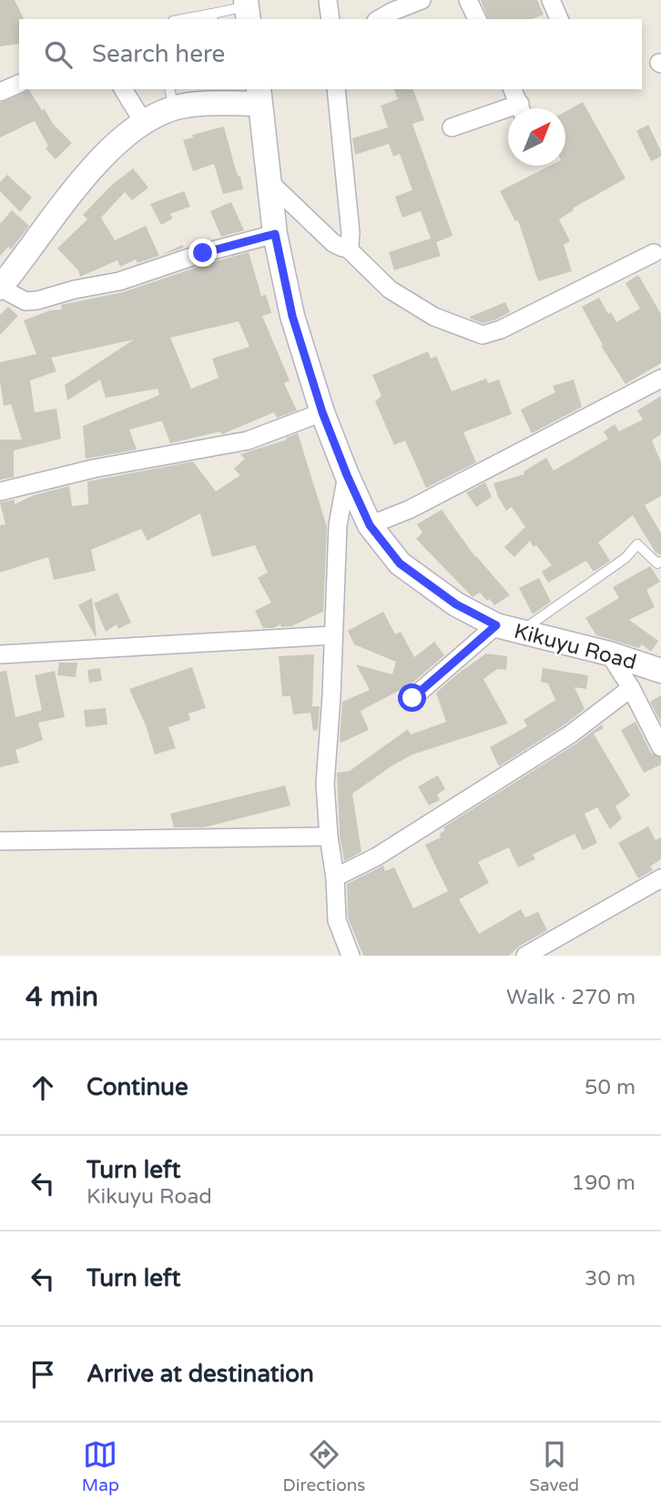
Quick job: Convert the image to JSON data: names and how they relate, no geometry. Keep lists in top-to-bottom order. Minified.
{"streets":{"main road":["Kikuyu Road"]},"north":"top right","page":{"search":"Search here","heading":["4 min","Walk · 270 m"],"list":[["Continue","50 m"],["Turn left","Kikuyu Road","190 m"],["Turn left","30 m"],"Arrive at destination"],"nav":["Map","Directions","Saved"]}}
